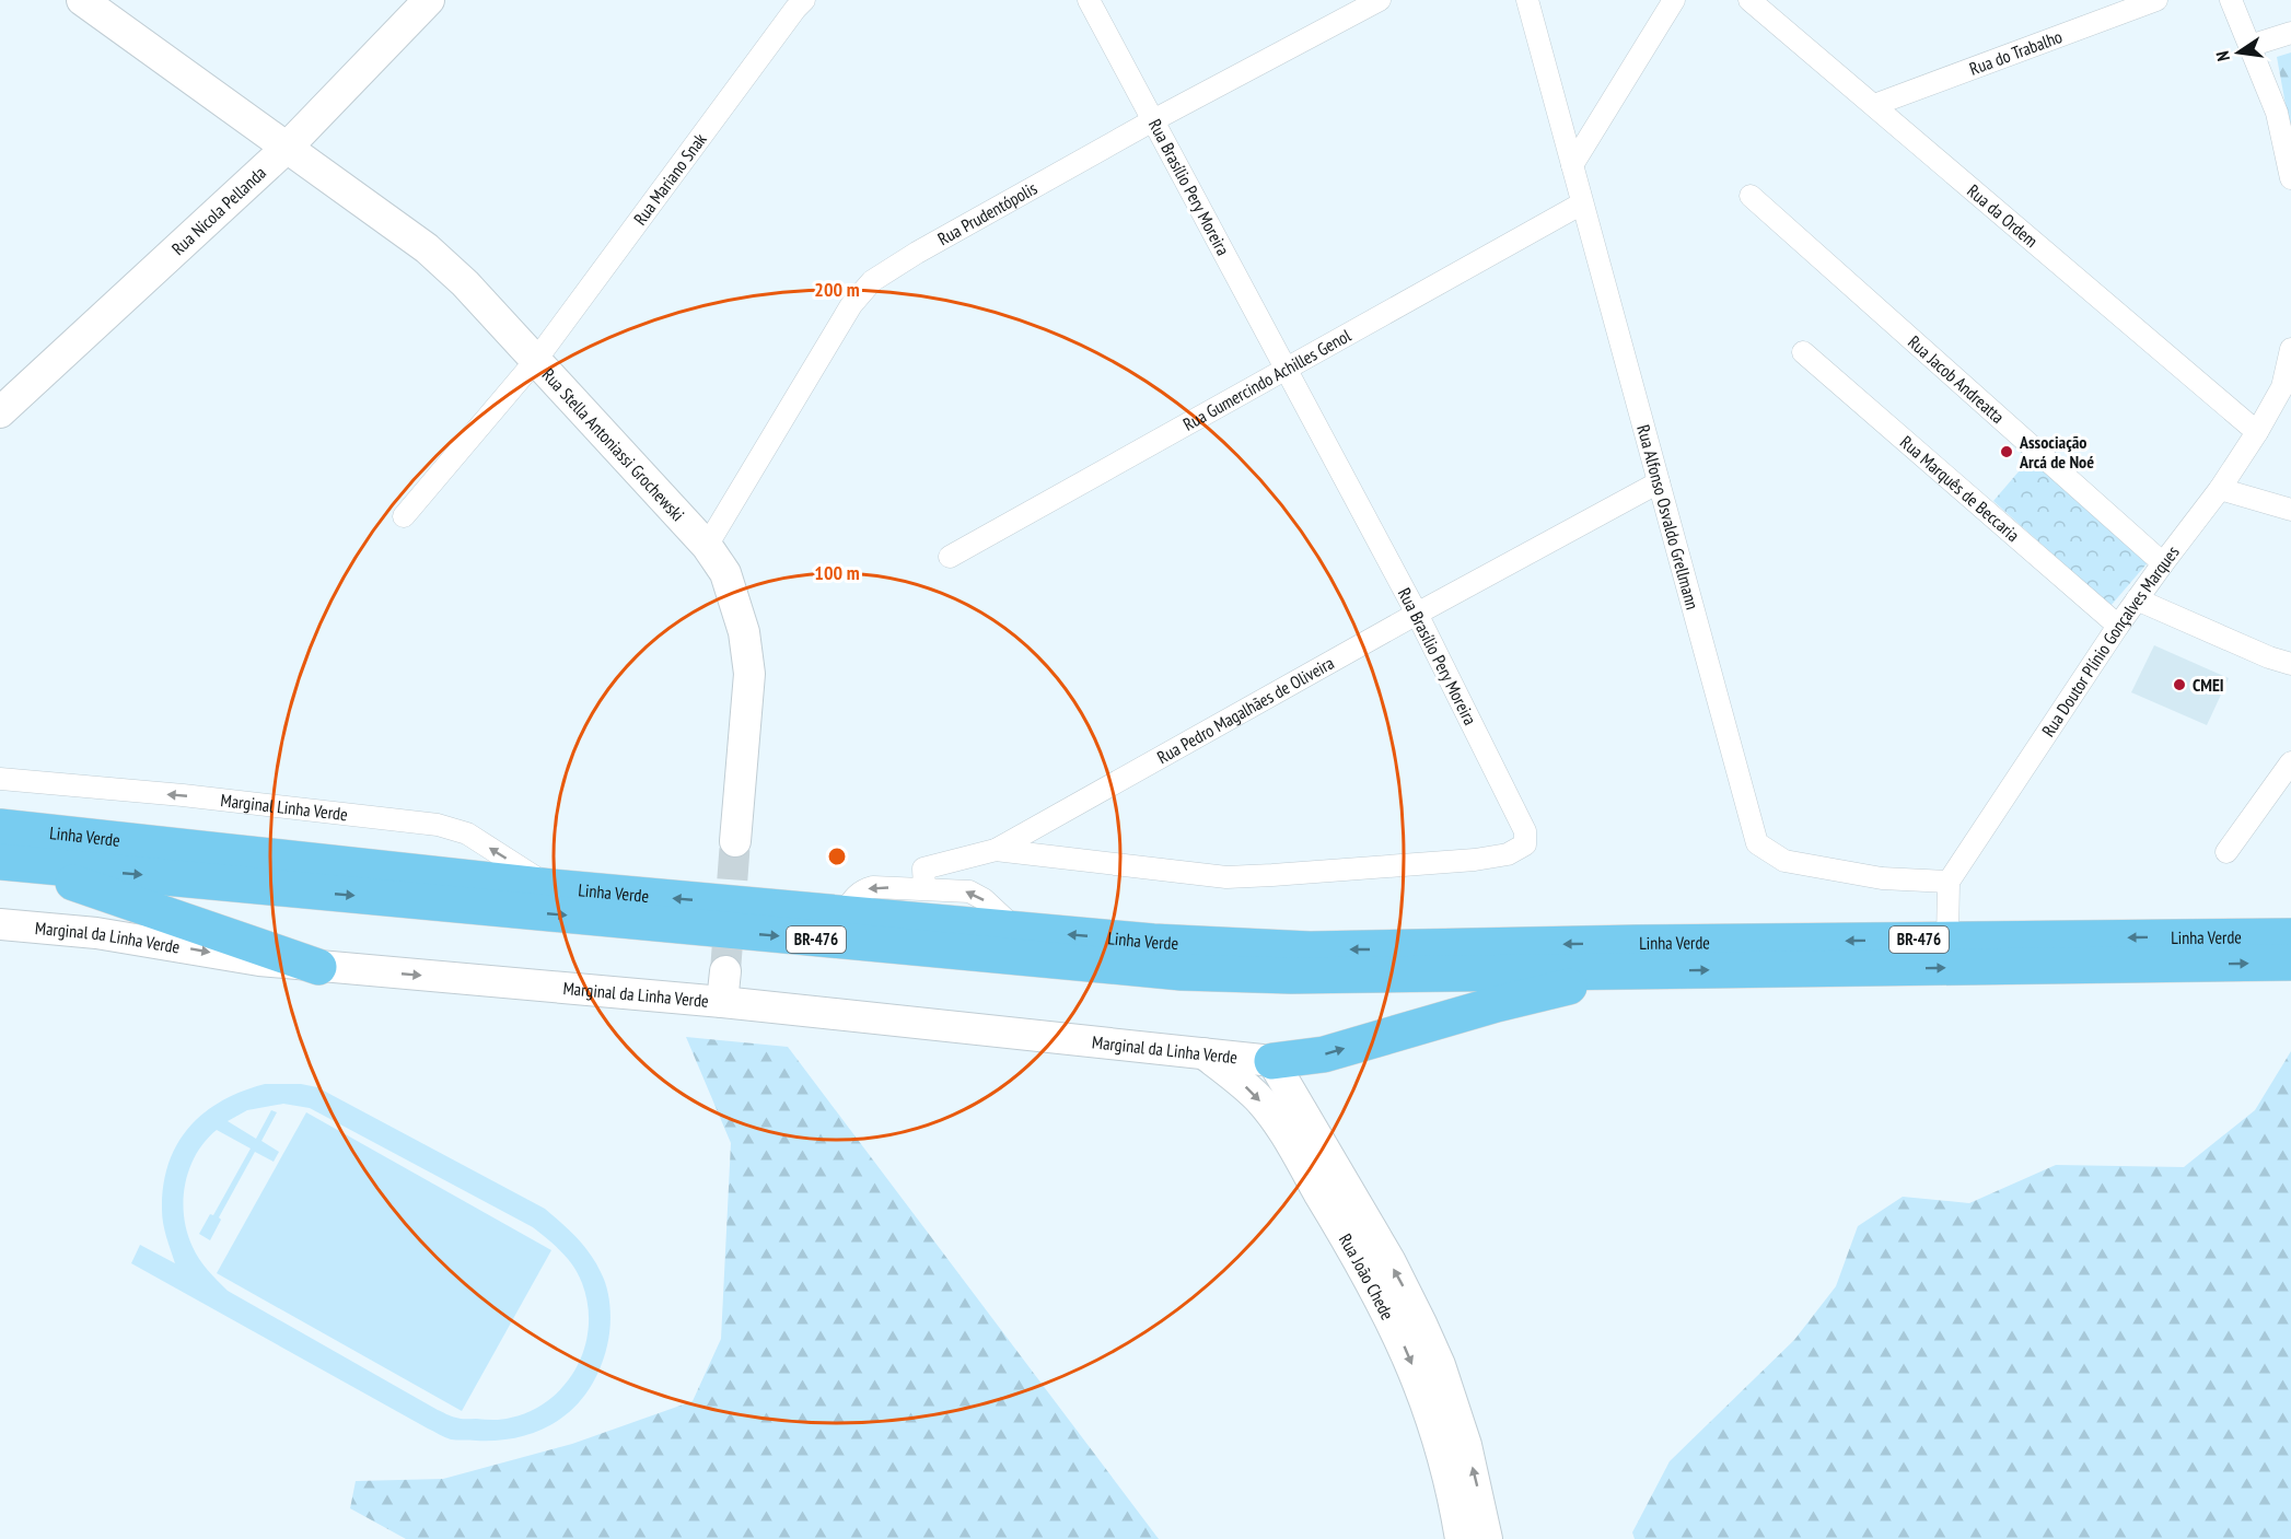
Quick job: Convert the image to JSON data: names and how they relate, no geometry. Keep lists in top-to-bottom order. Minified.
{"streets":{"highway":["Linha Verde","BR-476"],"main road":["Rua Nicola Pellanda","Rua Stella Antoniassi Grochewski","Marginal da Linha Verde","Rua João Chede"],"street":["Rua do Trabalho","Rua Mariano Snak","Rua Brasílio Pery Moreira","Rua Prudentópolis","Rua da Ordem","Rua Jacob Andreatta","Rua Gumercindo Achilles Genol","Rua Marquês de Beccaria","Rua Alfonso Osvaldo Grellmann","Rua Doutor Plínio Gonçalves Marques","Rua Pedro Magalhães de Oliveira","Marginal Linha Verde"]},"crossings":[["Rua do Trabalho","Rua da Ordem"],["Rua Mariano Snak","Rua Stella Antoniassi Grochewski"],["Rua Brasílio Pery Moreira","Rua Prudentópolis"],["Rua Brasílio Pery Moreira","Rua Gumercindo Achilles Genol"],["Rua Brasílio Pery Moreira","Rua Pedro Magalhães de Oliveira"],["Rua Nicola Pellanda","Rua Stella Antoniassi Grochewski"],["Rua Prudentópolis","Rua Stella Antoniassi Grochewski"],["Rua da Ordem","Rua Doutor Plínio Gonçalves Marques"],["Rua Jacob Andreatta","Rua Doutor Plínio Gonçalves Marques"],["Rua Gumercindo Achilles Genol","Rua Alfonso Osvaldo Grellmann"],["Rua Marquês de Beccaria","Rua Doutor Plínio Gonçalves Marques"],["Rua Alfonso Osvaldo Grellmann","Rua Doutor Plínio Gonçalves Marques"],["Rua Alfonso Osvaldo Grellmann","Rua Pedro Magalhães de Oliveira"],["Marginal Linha Verde","Linha Verde"],["Marginal da Linha Verde","Rua João Chede"]],"one_way":["Marginal Linha Verde","Marginal da Linha Verde"],"places":["Associação Arcá de Noé","CMEI"],"north":"left","rings":["200 m","100 m"]}
